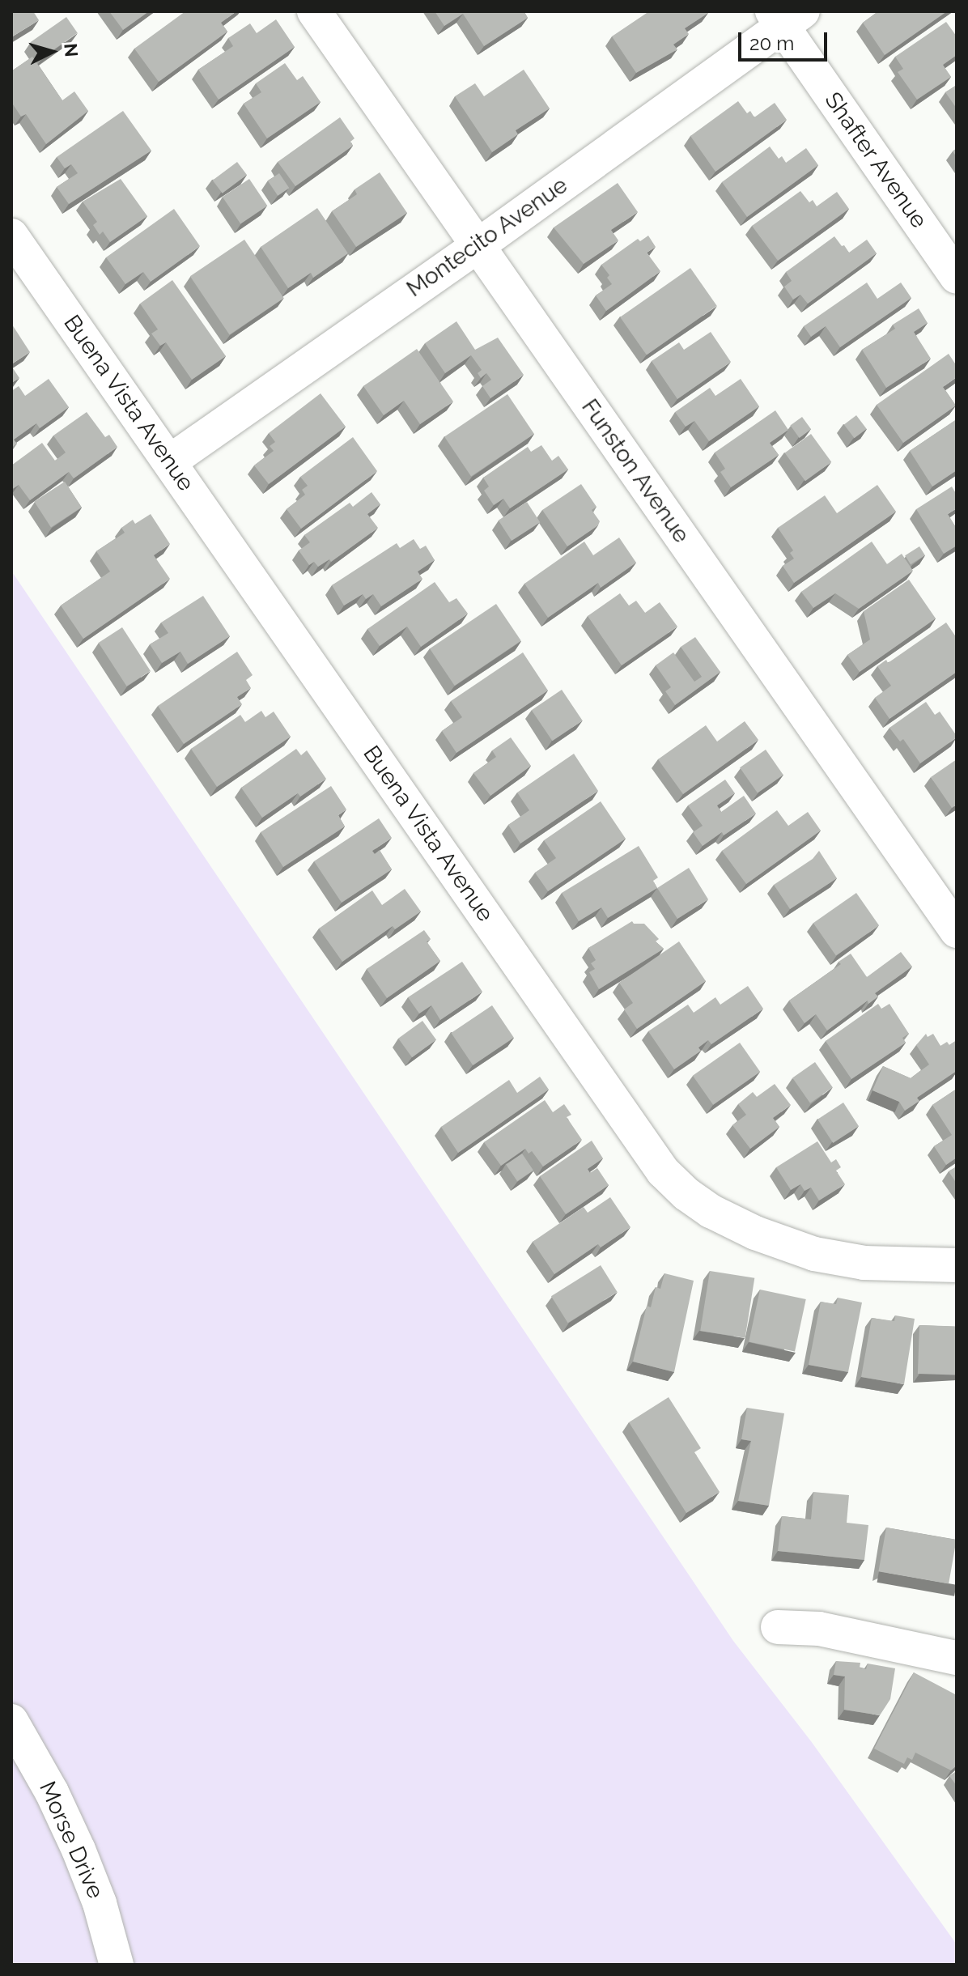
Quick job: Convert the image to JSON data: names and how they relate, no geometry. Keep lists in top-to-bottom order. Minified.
{"streets":{"street":["Shafter Avenue","Montecito Avenue","Buena Vista Avenue","Funston Avenue","Morse Drive"]},"crossings":[["Shafter Avenue","Montecito Avenue"],["Montecito Avenue","Buena Vista Avenue"],["Montecito Avenue","Funston Avenue"]],"scale_bar":"20 m","north":"right"}
